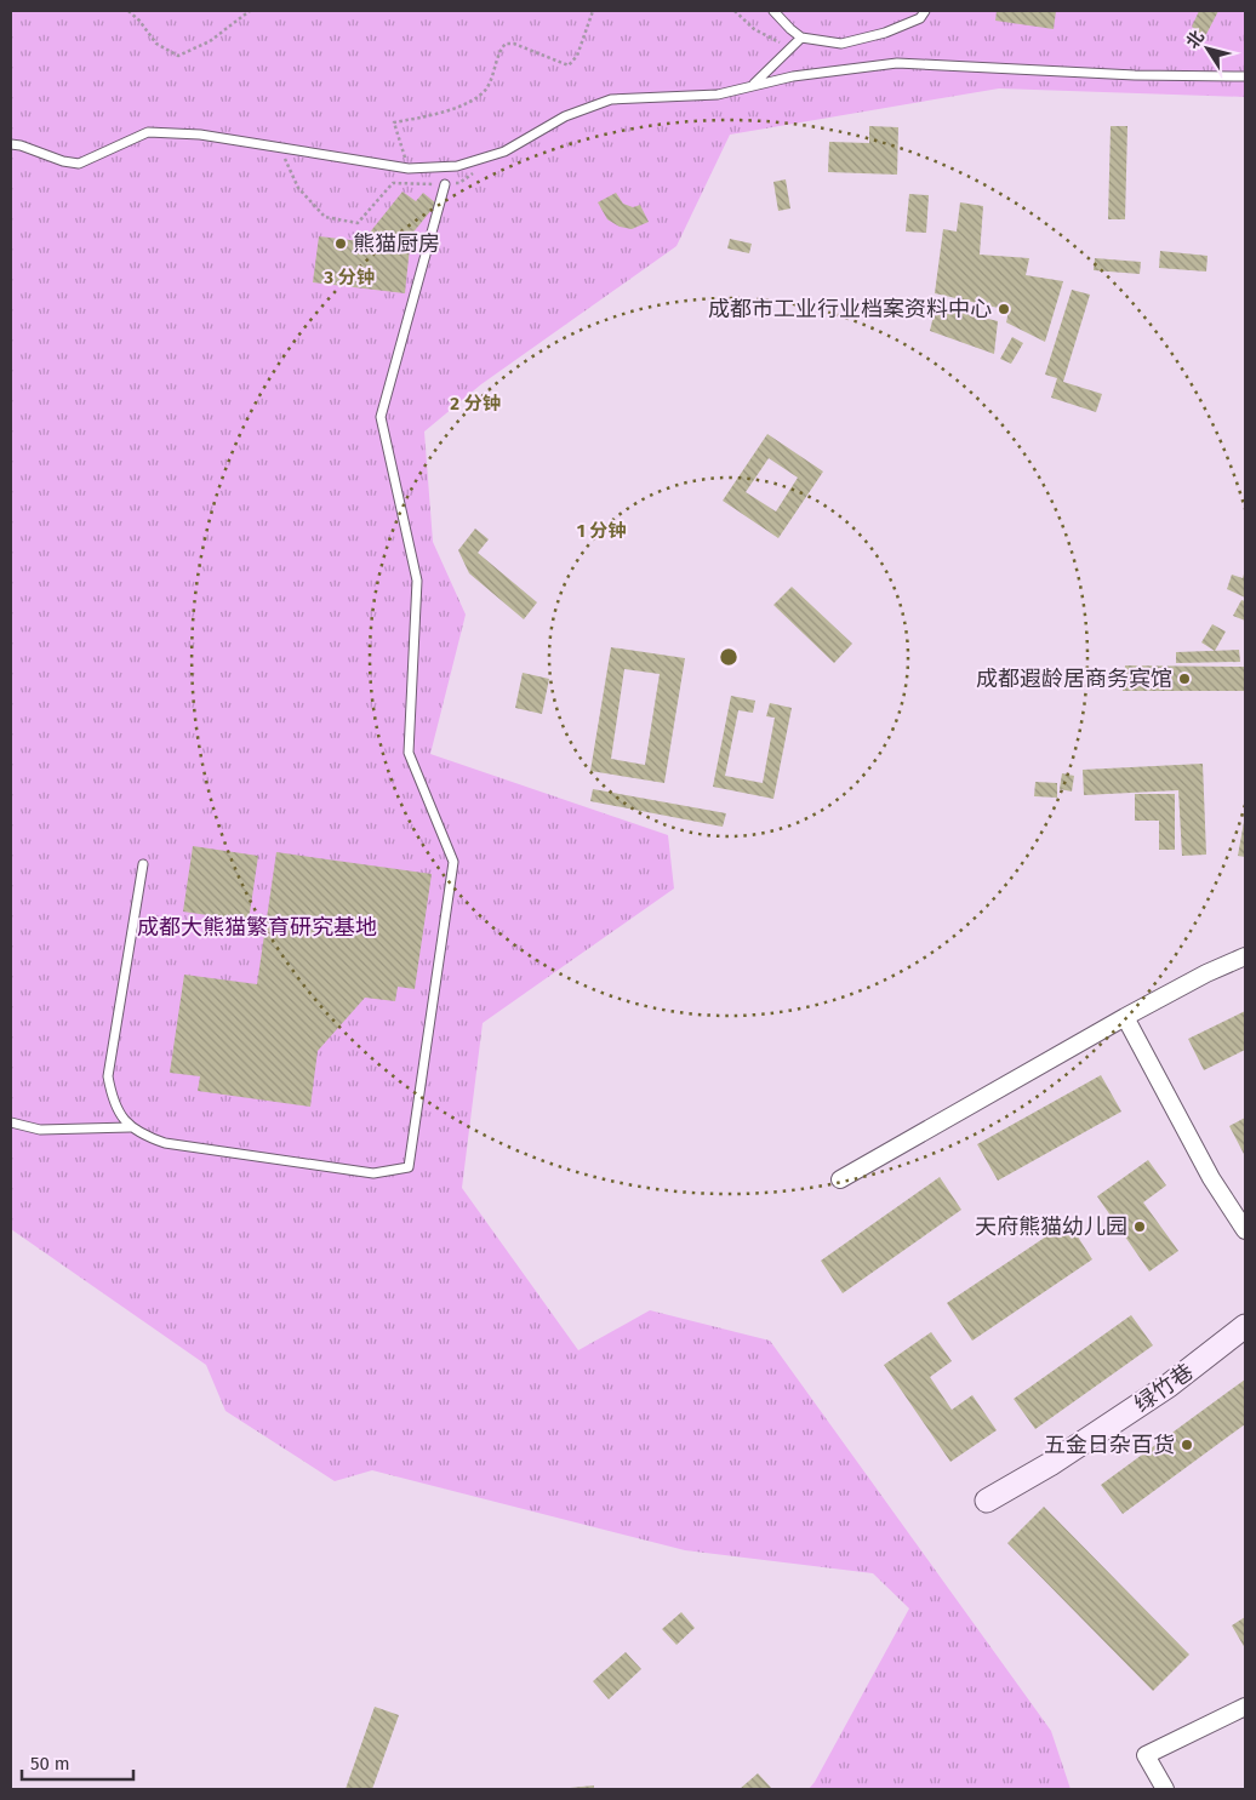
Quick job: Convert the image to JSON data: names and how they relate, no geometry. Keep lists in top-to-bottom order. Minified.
{"streets":{"street":["绿竹巷"]},"parks":["成都大熊猫繁育研究基地"],"places":["熊猫厨房","成都市工业行业档案资料中心","成都遐龄居商务宾馆","天府熊猫幼儿园","五金日杂百货"],"scale_bar":"50 m","north":"top left","rings":["3 分钟","2 分钟","1 分钟"]}
